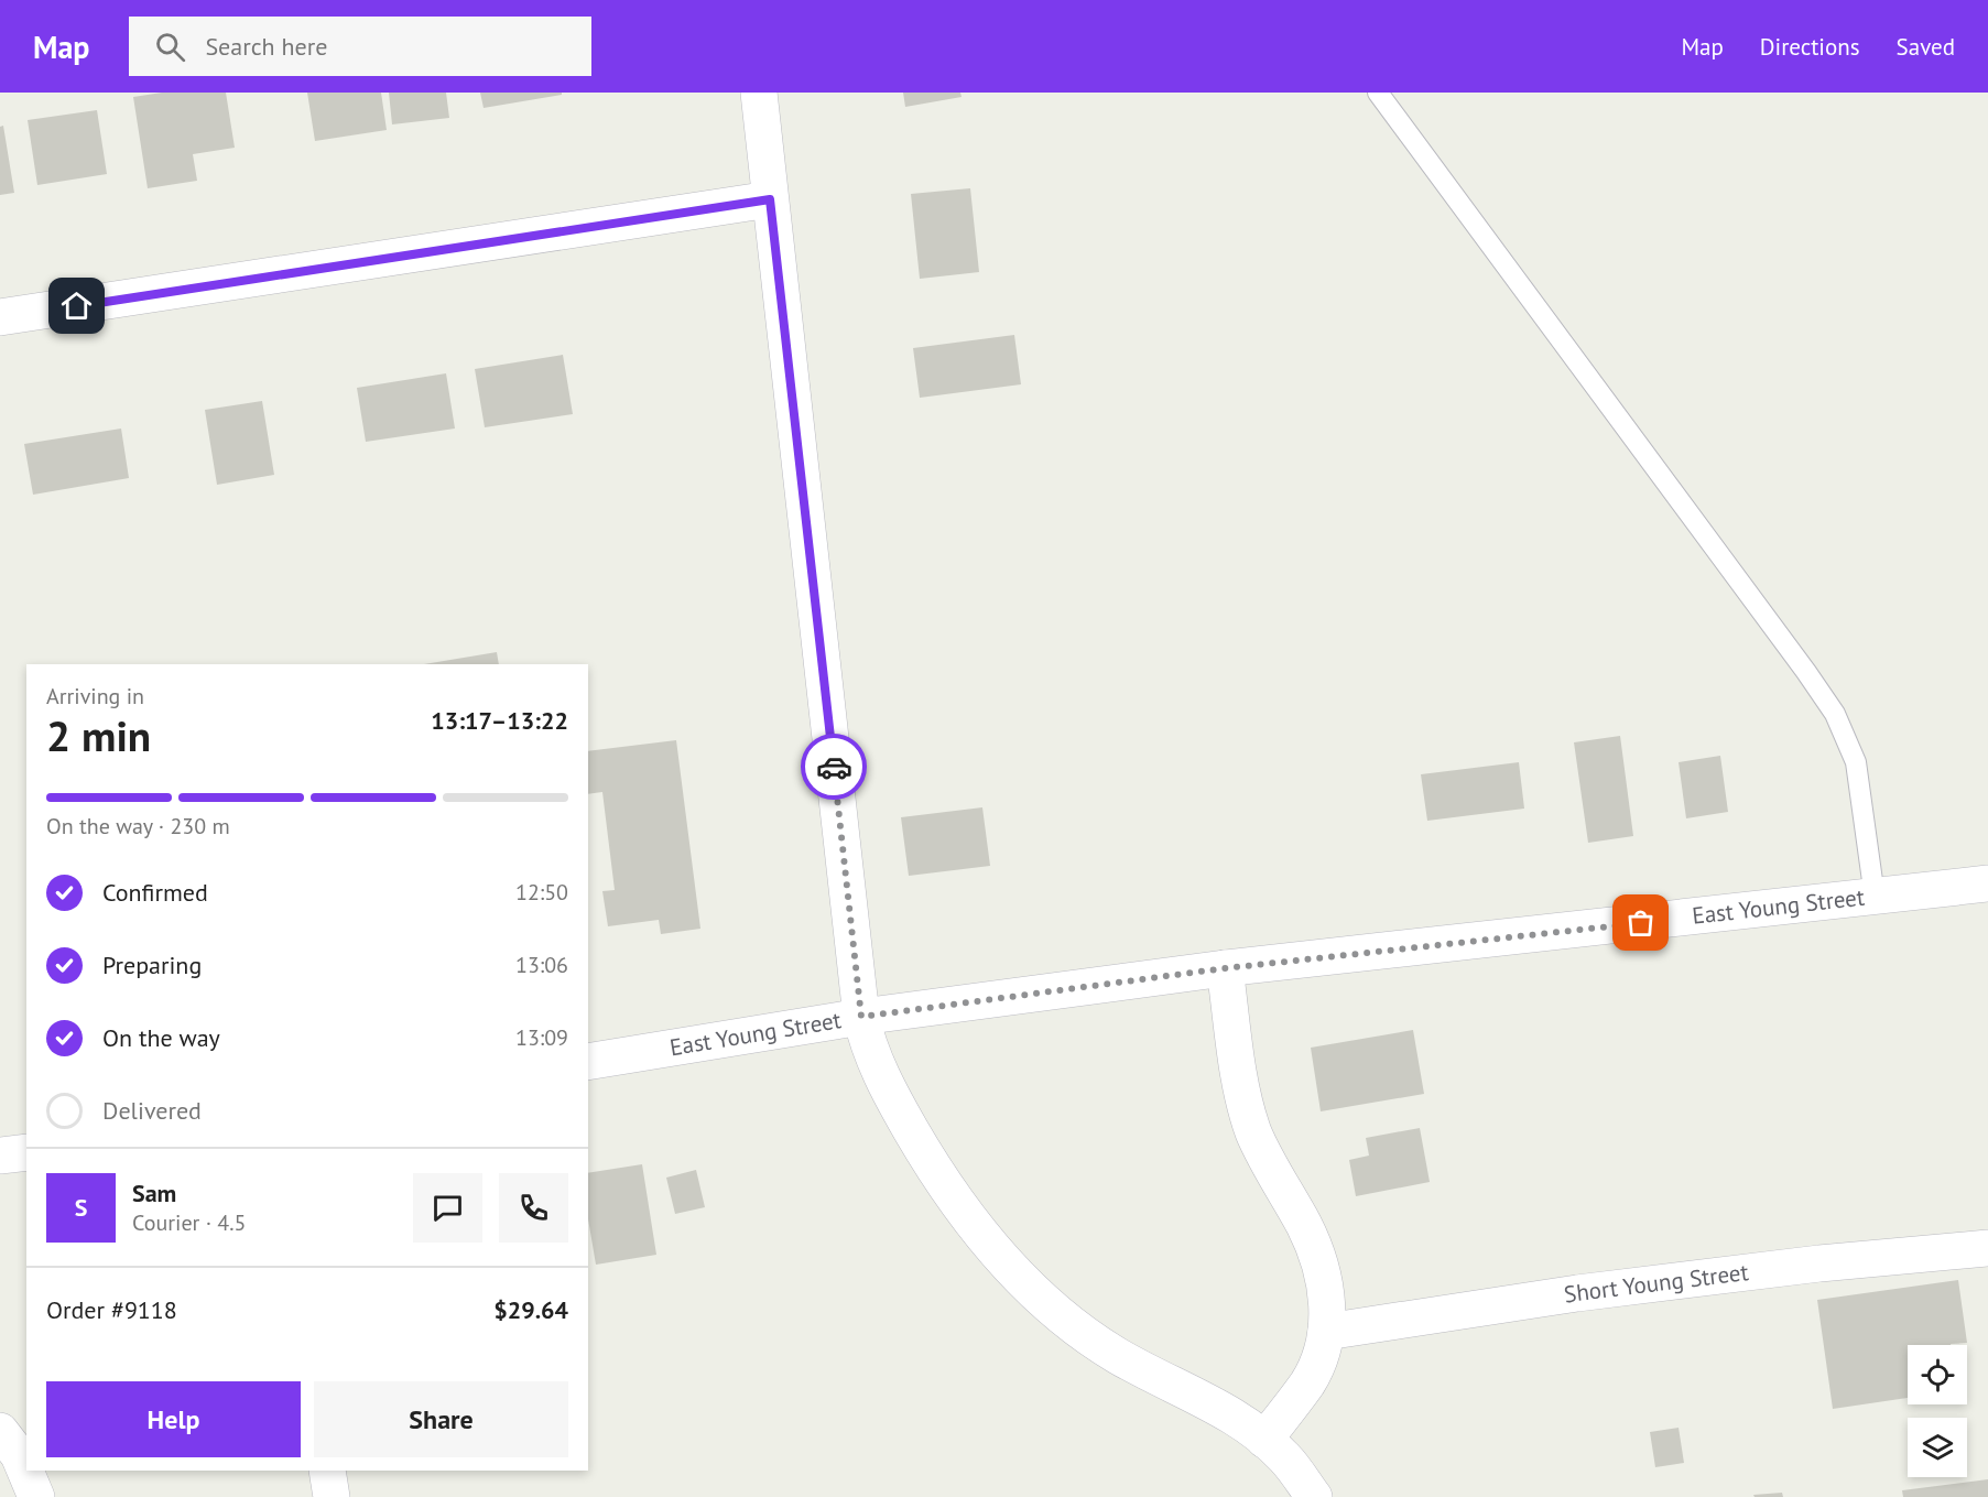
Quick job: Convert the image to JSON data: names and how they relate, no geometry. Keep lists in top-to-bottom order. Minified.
{"streets":{"street":["East Young Street","Short Young Street"]},"page":{"header":"Map","search":"Search here","nav":["Map","Directions","Saved"],"heading":["2 min","Arriving in","13:17–13:22"],"panel":["Sam","Courier · 4.5","Order #9118","$29.64"],"bar":"On the way · 230 m","list":[["Confirmed","12:50"],["Preparing","13:06"],["On the way","13:09"],"Delivered"],"round":"S","buttons":["Help","Share"]}}
